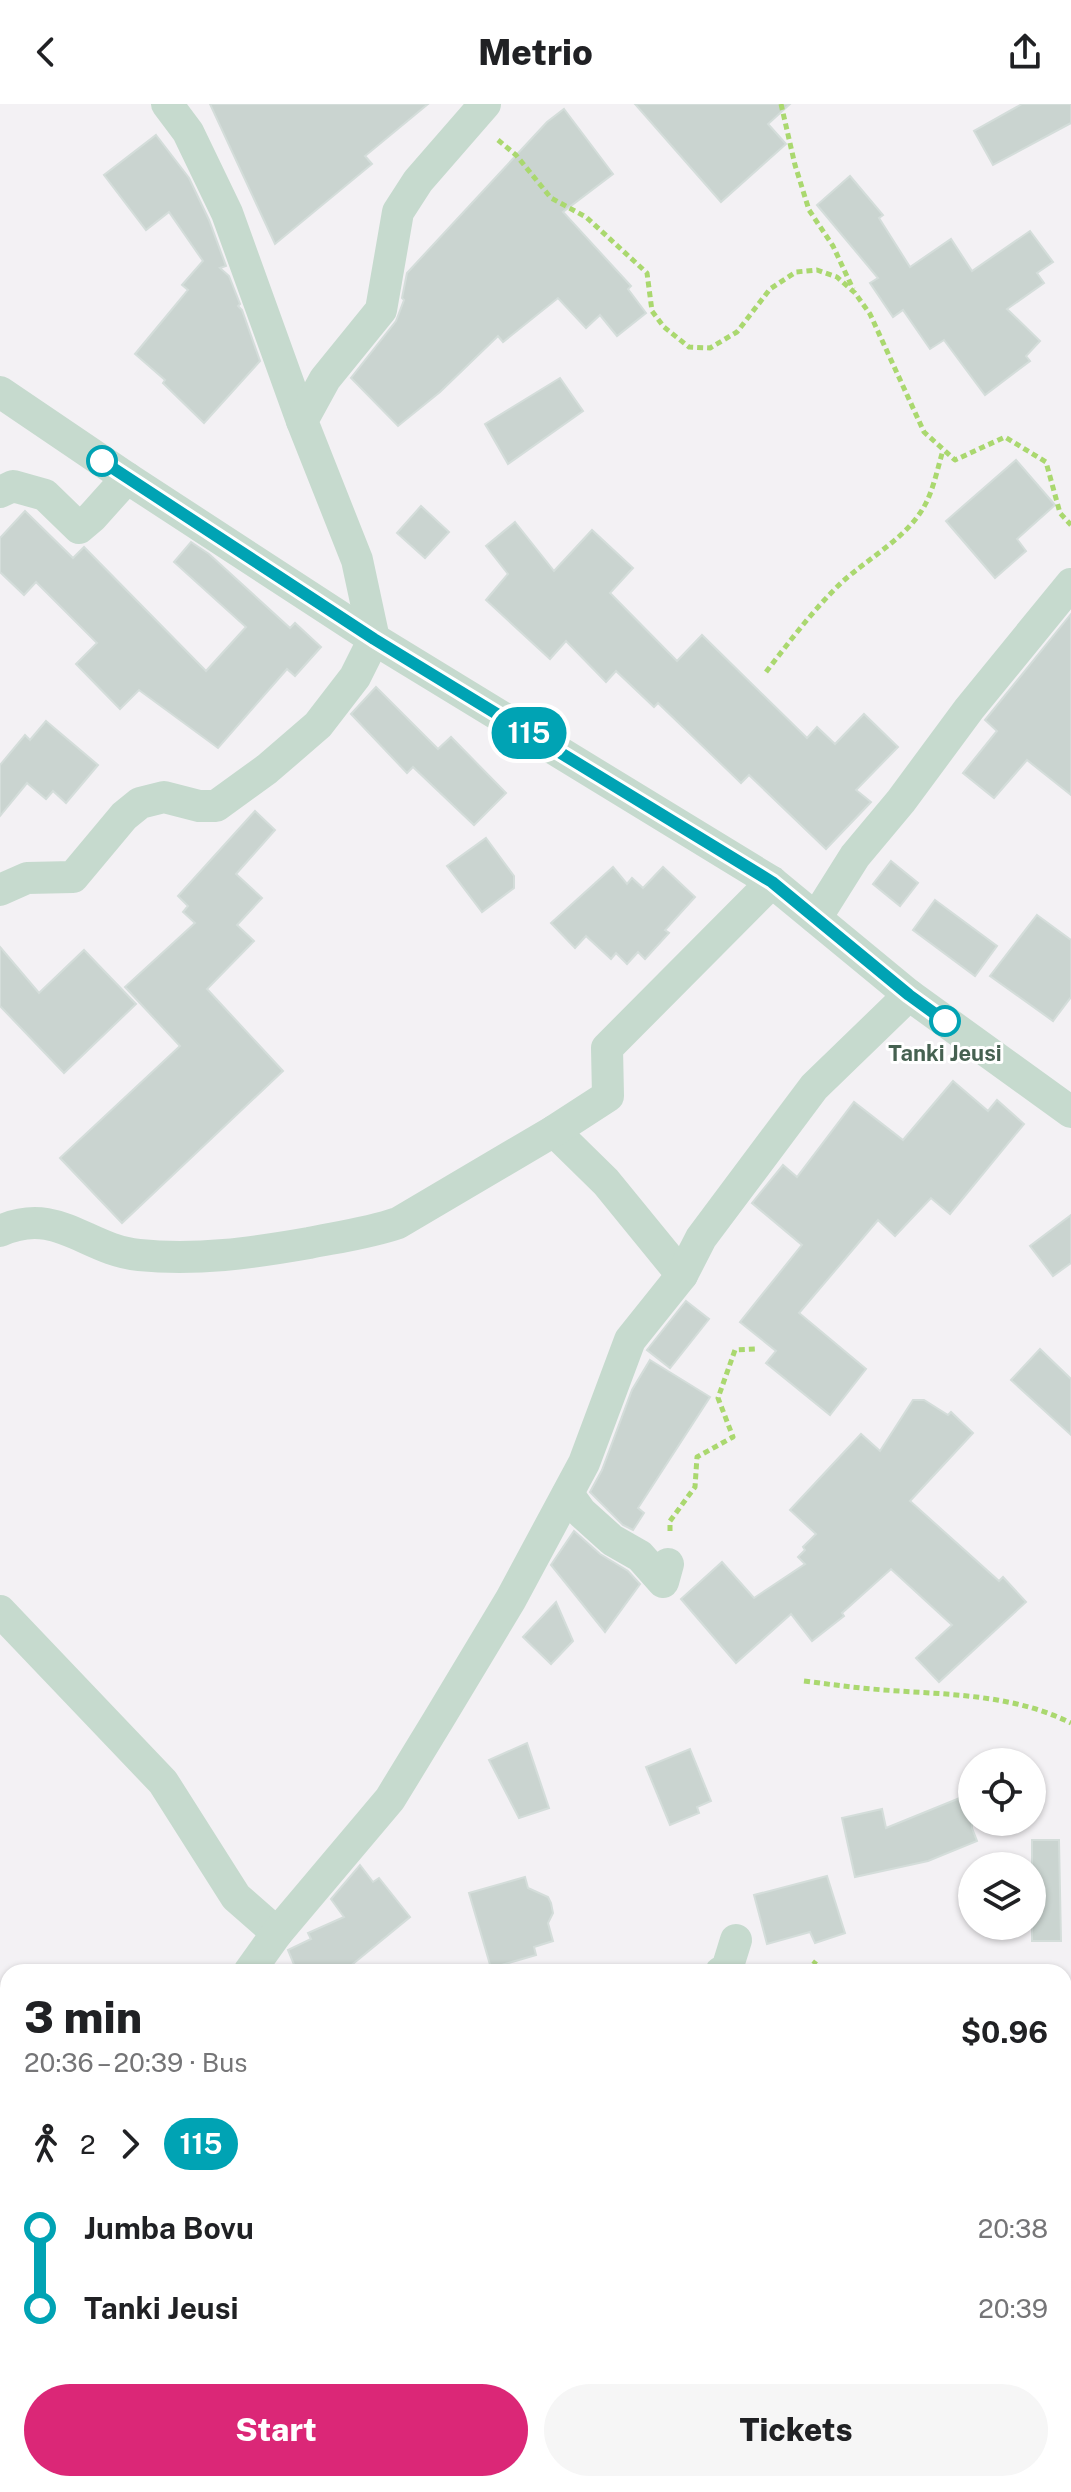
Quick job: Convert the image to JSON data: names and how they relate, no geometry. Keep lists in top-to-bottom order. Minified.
{"places":["Tanki Jeusi"],"lines":["bus line 115"],"page":{"header":"Metrio","on_map":"115","heading":["3 min","20:36 – 20:39 · Bus","$0.96"],"legs":["2","115"],"list":[{"name":"Jumba Bovu","value":"20:38"},{"name":"Tanki Jeusi","value":"20:39"}],"buttons":["Start","Tickets"]}}
